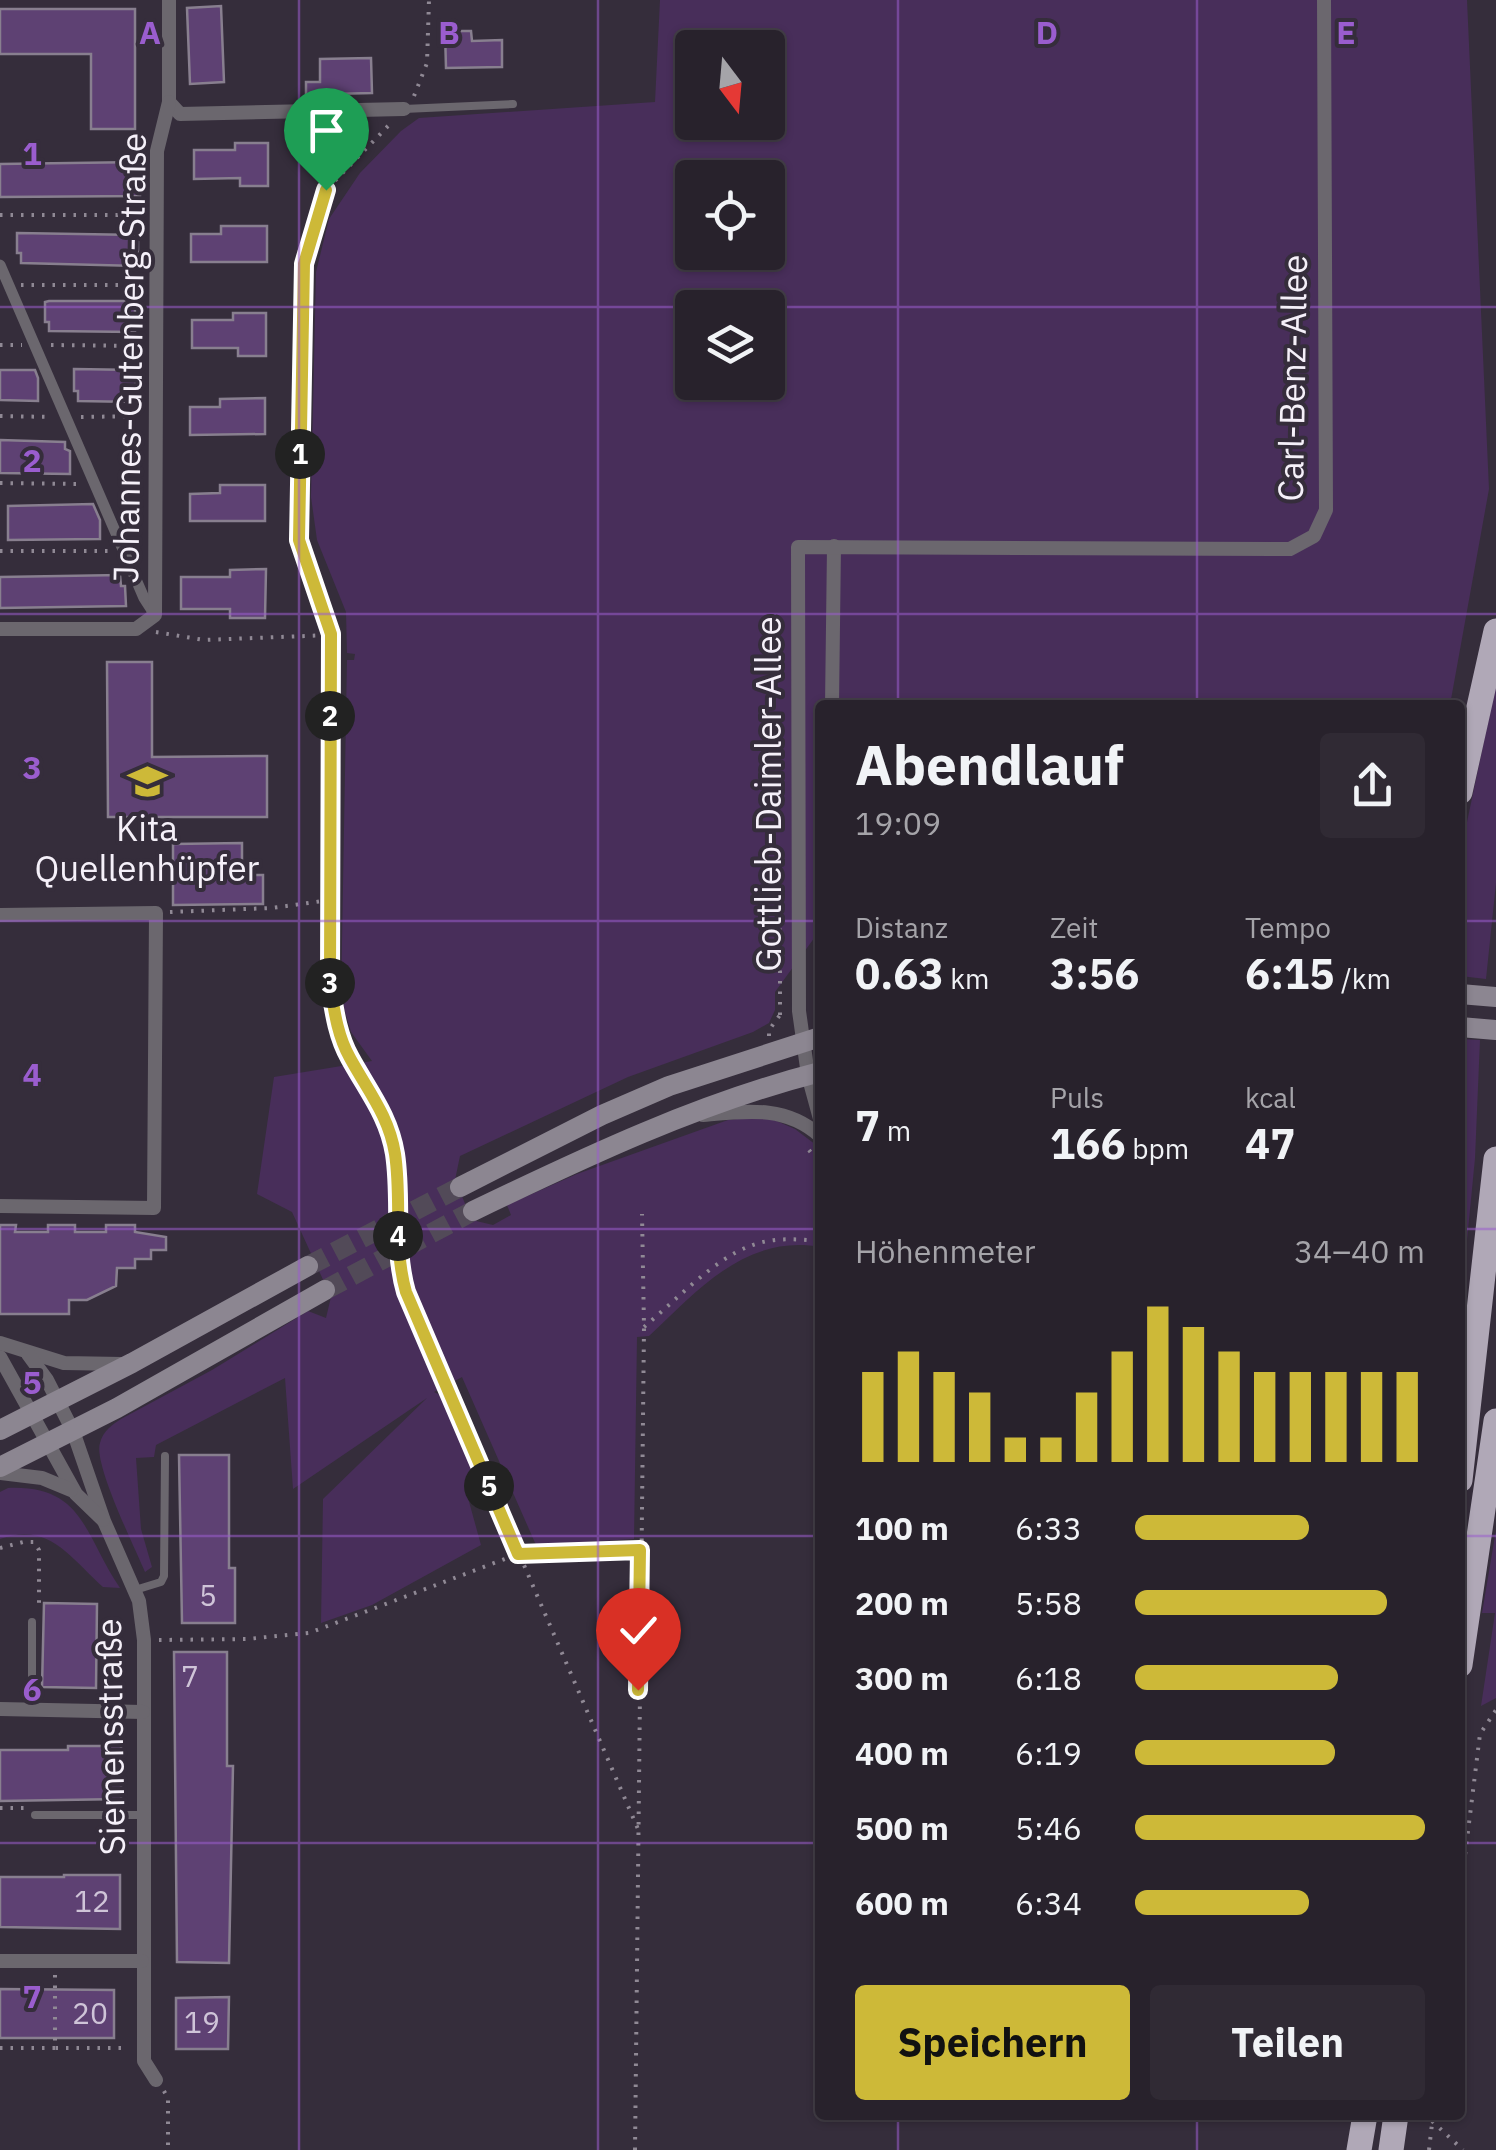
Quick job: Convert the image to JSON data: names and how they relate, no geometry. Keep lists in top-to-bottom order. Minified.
{"streets":{"street":["Johannes-Gutenberg-Straße","Carl-Benz-Allee","Gottlieb-Daimler-Allee","Siemensstraße"]},"crossings":[["Carl-Benz-Allee","Gottlieb-Daimler-Allee"]],"places":{"school or university":["Kita Quellenhüpfer"]},"house_numbers":["5","7","12","20","19"],"north":"bottom","page":{"pins":["1","2","3","4","5"],"heading":["Abendlauf","19:09"],"stats":[["Distanz","0.63 km"],["Zeit","3:56"],["Tempo","6:15 /km"],["7 m"],["Puls","166 bpm"],["kcal","47"]],"chart":["Höhenmeter","34–40 m"],"list":[{"name":"100 m","note":"6:33"},{"name":"200 m","note":"5:58"},{"name":"300 m","note":"6:18"},{"name":"400 m","note":"6:19"},{"name":"500 m","note":"5:46"},{"name":"600 m","note":"6:34"}],"buttons":["Speichern","Teilen"]},"grid":{"columns":["A","B","D","E"],"rows":["1","2","3","4","5","6","7"]}}
